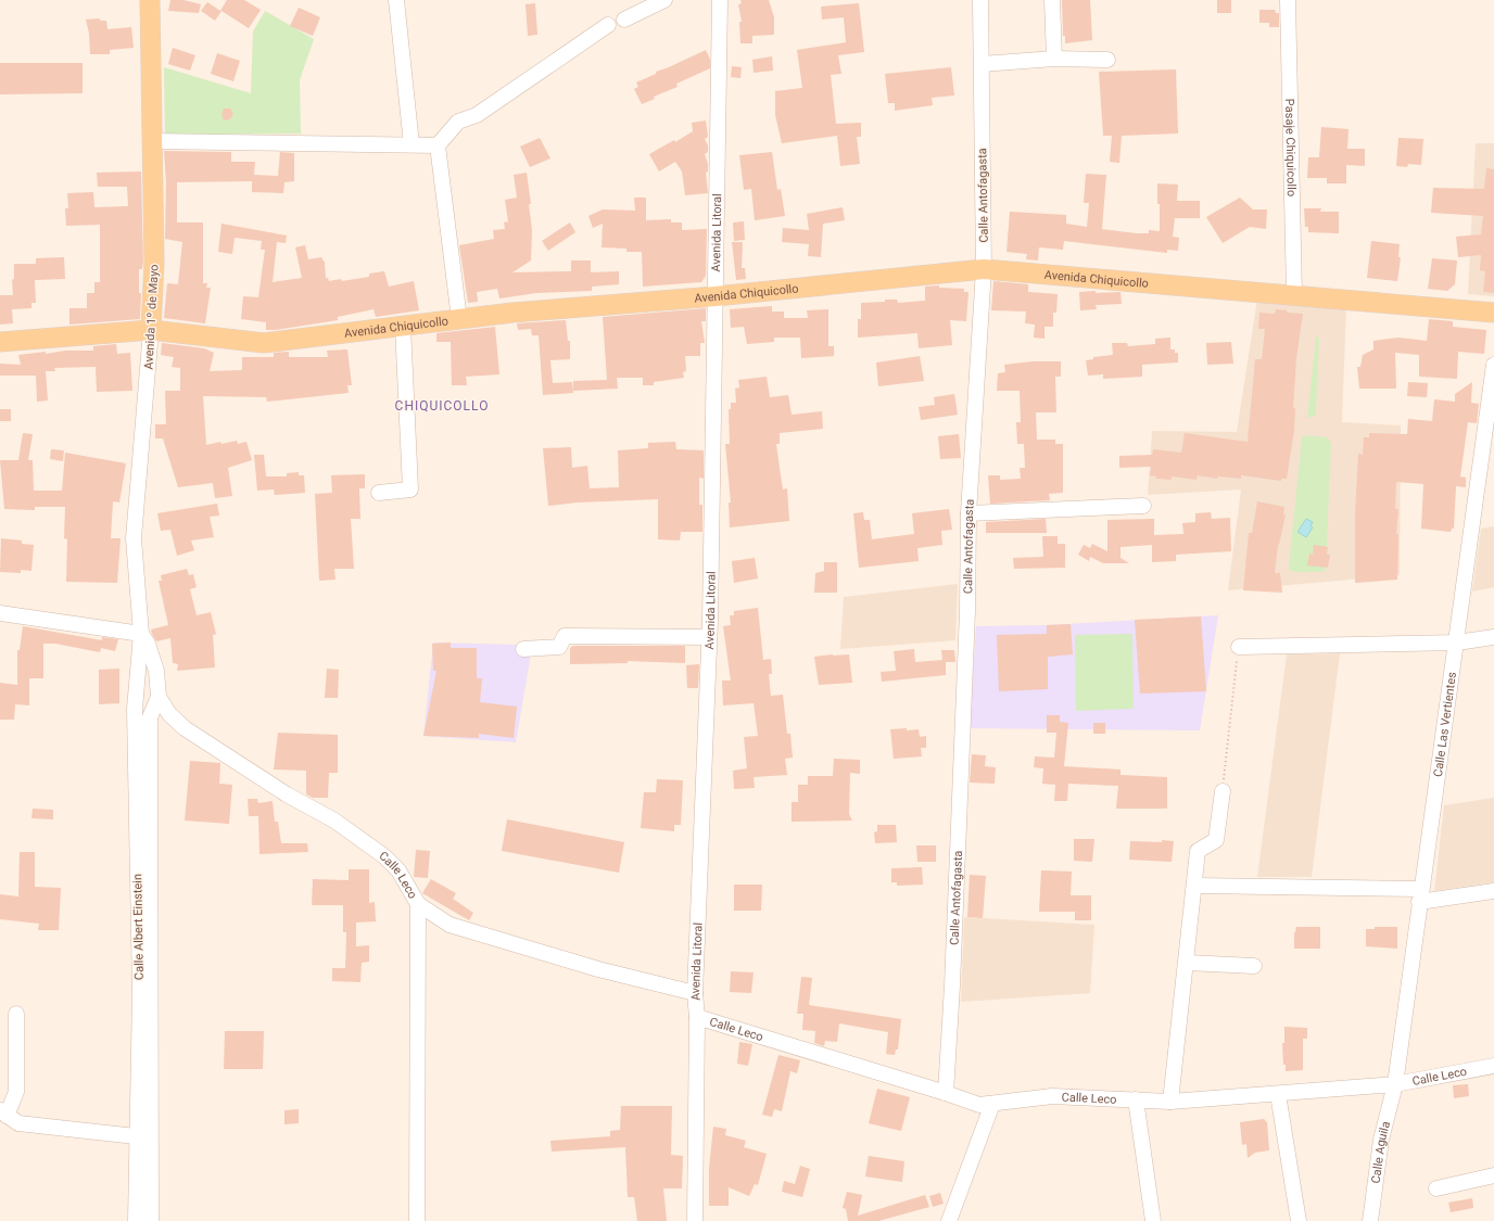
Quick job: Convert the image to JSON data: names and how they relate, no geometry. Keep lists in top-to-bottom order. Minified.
{"streets":{"main road":["Avenida Chiquicollo","Avenida 1º de Mayo"],"street":["Pasaje Chiquicollo","Calle Antofagasta","Avenida Litoral","Calle Las Vertientes","Calle Leco","Calle Albert Einstein","Calle Aguila"]},"crossings":[["Pasaje Chiquicollo","Avenida Chiquicollo"],["Calle Antofagasta","Avenida Chiquicollo"],["Calle Antofagasta","Calle Leco"],["Avenida Litoral","Avenida Chiquicollo"],["Avenida Litoral","Calle Leco"],["Avenida Chiquicollo","Avenida 1º de Mayo"],["Avenida 1º de Mayo","Calle Albert Einstein"],["Calle Las Vertientes","Calle Leco"],["Calle Las Vertientes","Calle Aguila"],["Calle Leco","Calle Albert Einstein"],["Calle Leco","Calle Aguila"]],"districts":["CHIQUICOLLO"]}
